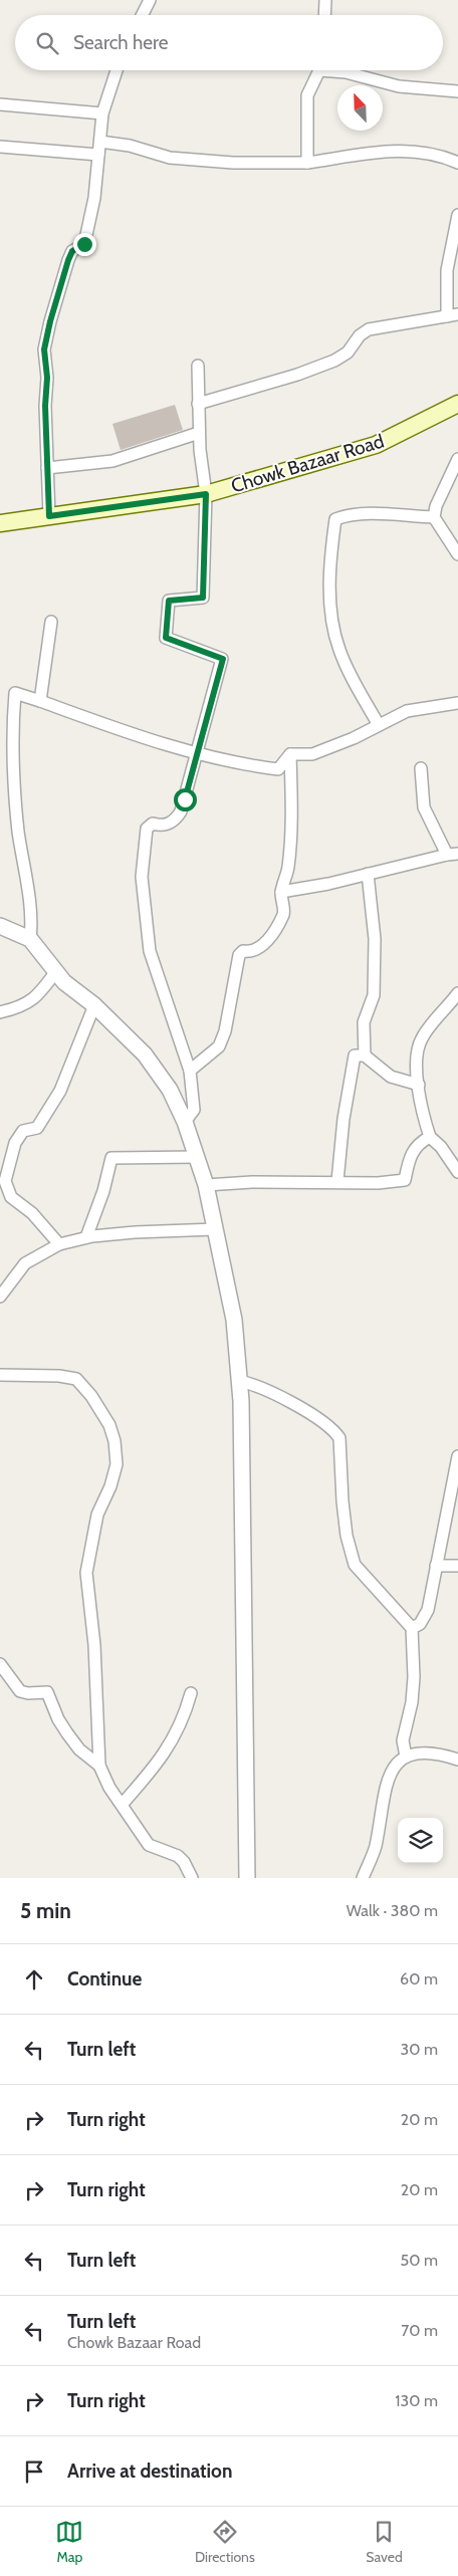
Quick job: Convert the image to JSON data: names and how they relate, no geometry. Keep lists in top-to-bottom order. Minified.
{"streets":{"main road":["Chowk Bazaar Road"]},"north":"top left","page":{"search":"Search here","heading":["5 min","Walk · 380 m"],"list":[["Continue","60 m"],["Turn left","30 m"],["Turn right","20 m"],["Turn right","20 m"],["Turn left","50 m"],["Turn left","Chowk Bazaar Road","70 m"],["Turn right","130 m"],"Arrive at destination"],"nav":["Map","Directions","Saved"]}}
